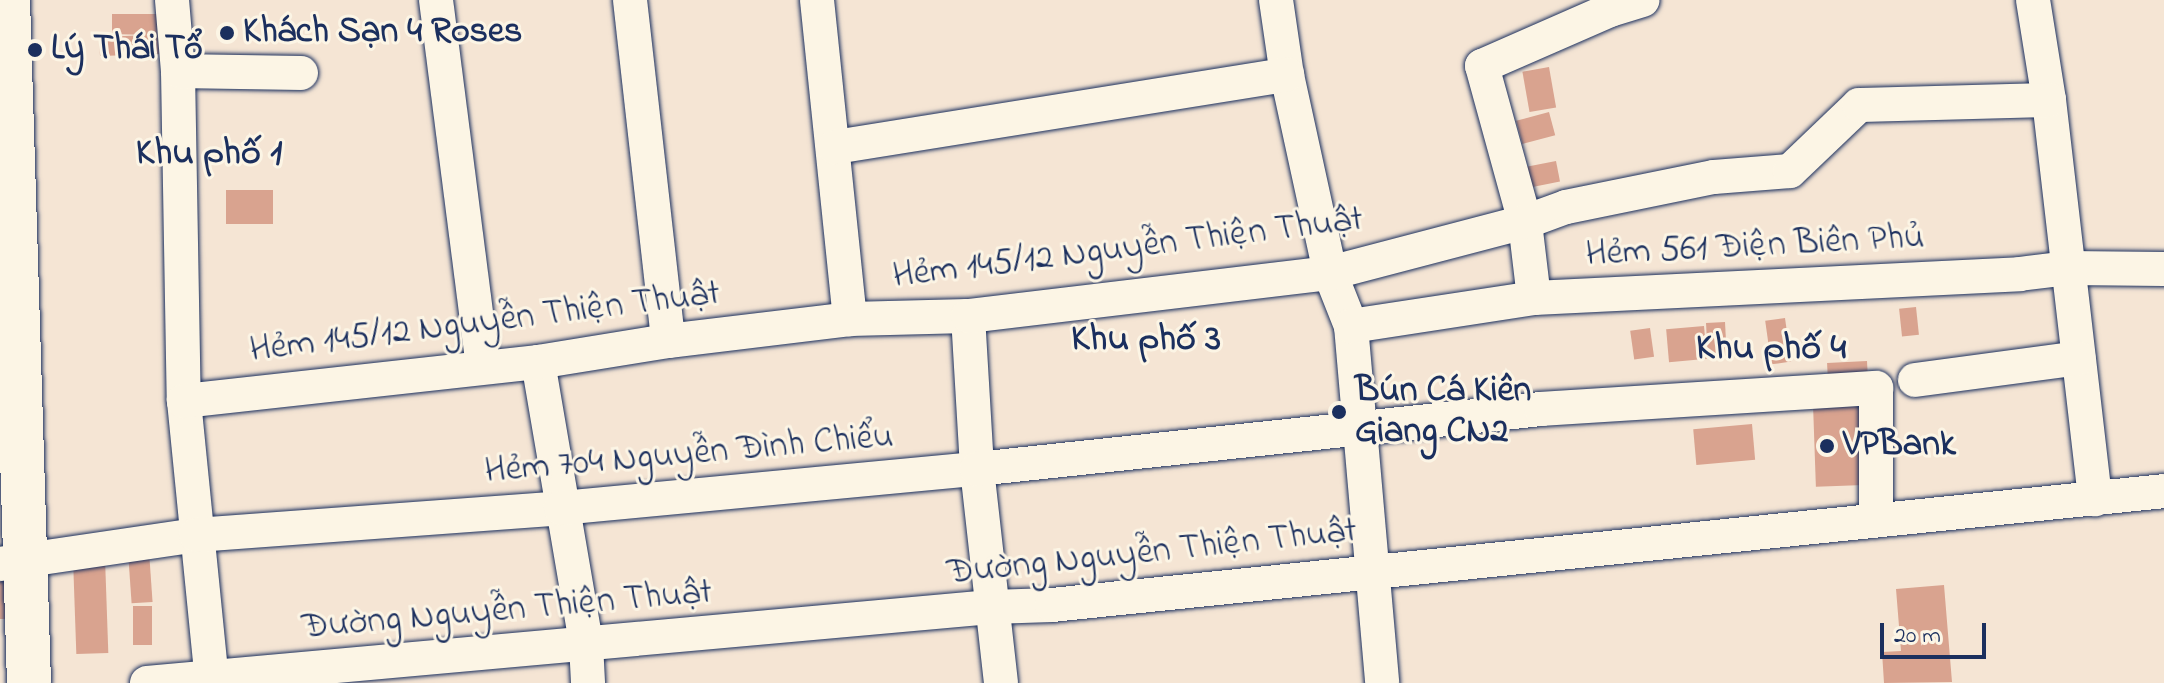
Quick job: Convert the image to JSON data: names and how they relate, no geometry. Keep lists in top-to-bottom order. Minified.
{"streets":{"street":["Hẻm 561 Ðiện Biên Phủ","Hẻm 145/12 Nguyễn Thiện Thuật","Hẻm 704 Nguyễn Đình Chiểu","Đường Nguyễn Thiện Thuật"]},"crossings":[["Hẻm 704 Nguyễn Đình Chiểu","Đường Nguyễn Thiện Thuật"]],"districts":["Khu phố 1","Khu phố 3","Khu phố 4"],"places":["Khách Sạn 4 Roses","Lý Thái Tổ","Bún Cá Kiên Giang CN2","VPBank"],"scale_bar":"20 m"}
